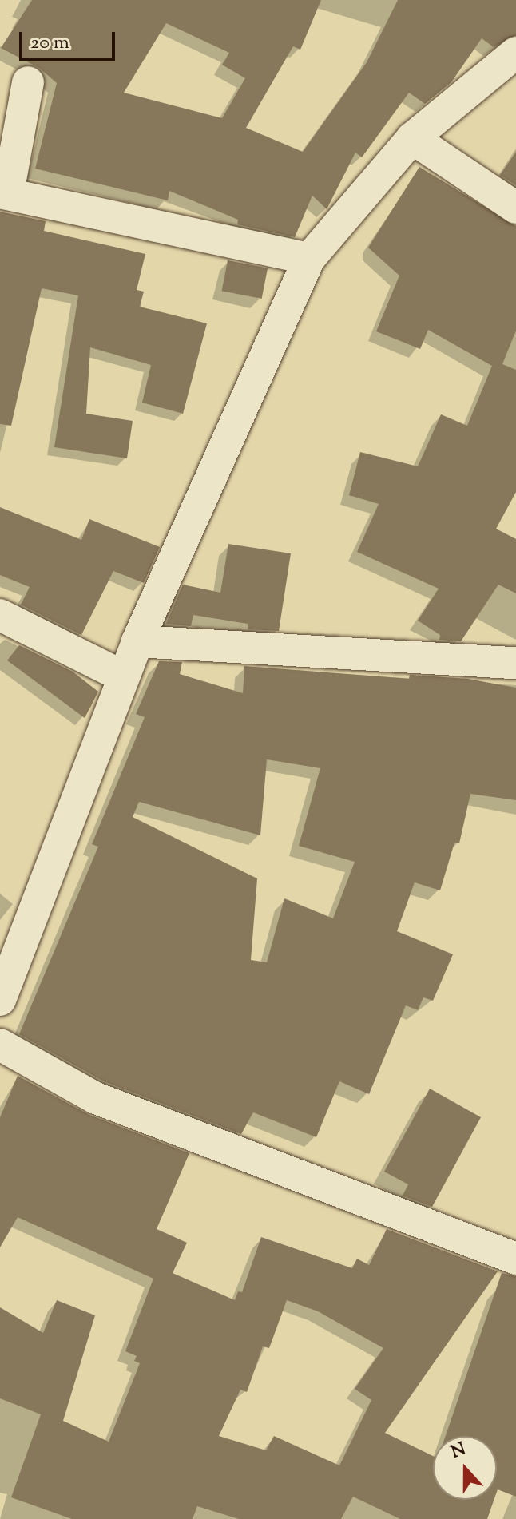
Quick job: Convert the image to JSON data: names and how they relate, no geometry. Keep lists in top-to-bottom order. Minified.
{"scale_bar":"20 m","north":"top"}
